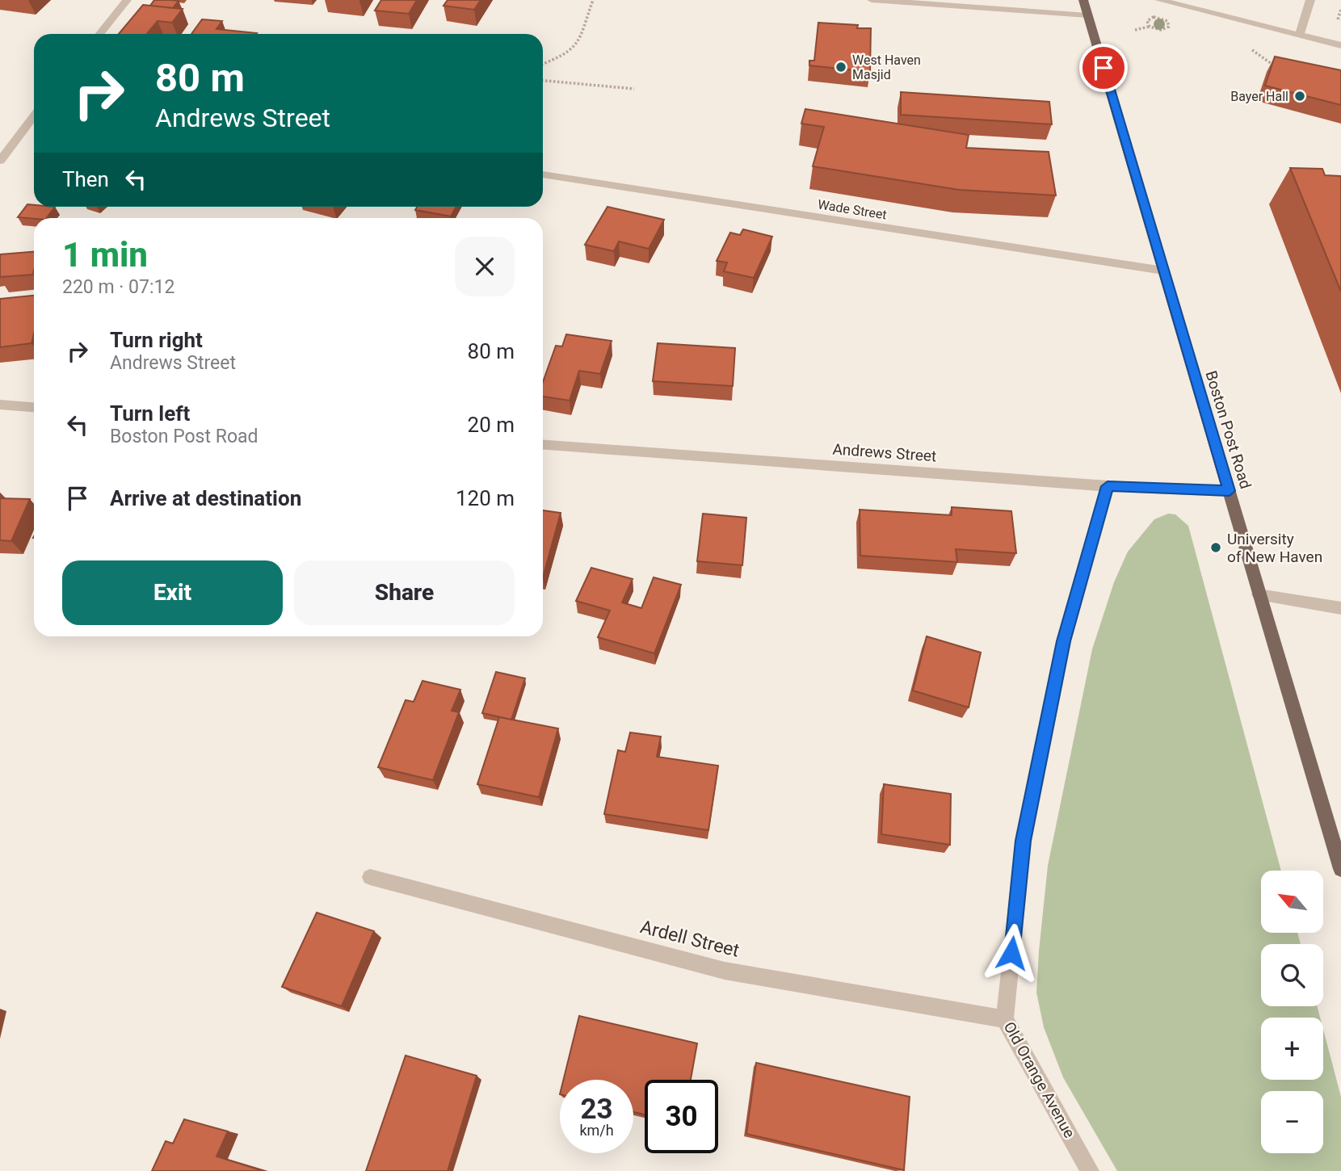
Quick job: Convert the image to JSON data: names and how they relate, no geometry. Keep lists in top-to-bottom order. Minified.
{"streets":{"main road":["Boston Post Road"],"street":["Wade Street","Andrews Street","Ardell Street","Old Orange Avenue"]},"crossings":[["Wade Street","Boston Post Road"],["Boston Post Road","Andrews Street"],["Andrews Street","Old Orange Avenue"],["Ardell Street","Old Orange Avenue"]],"places":["West Haven Masjid","Bayer Hall","University of New Haven"],"north":"top left","page":{"turn":["80 m","Andrews Street"],"then":"Then","heading":["1 min","220 m · 07:12"],"list":[{"name":"Turn right","note":"Andrews Street","value":"80 m"},{"name":"Turn left","note":"Boston Post Road","value":"20 m"},{"name":"Arrive at destination","value":"120 m"}],"buttons":["Exit","Share"],"map_buttons":["+","−"],"speed":"23 km/h","limit":"30"}}
